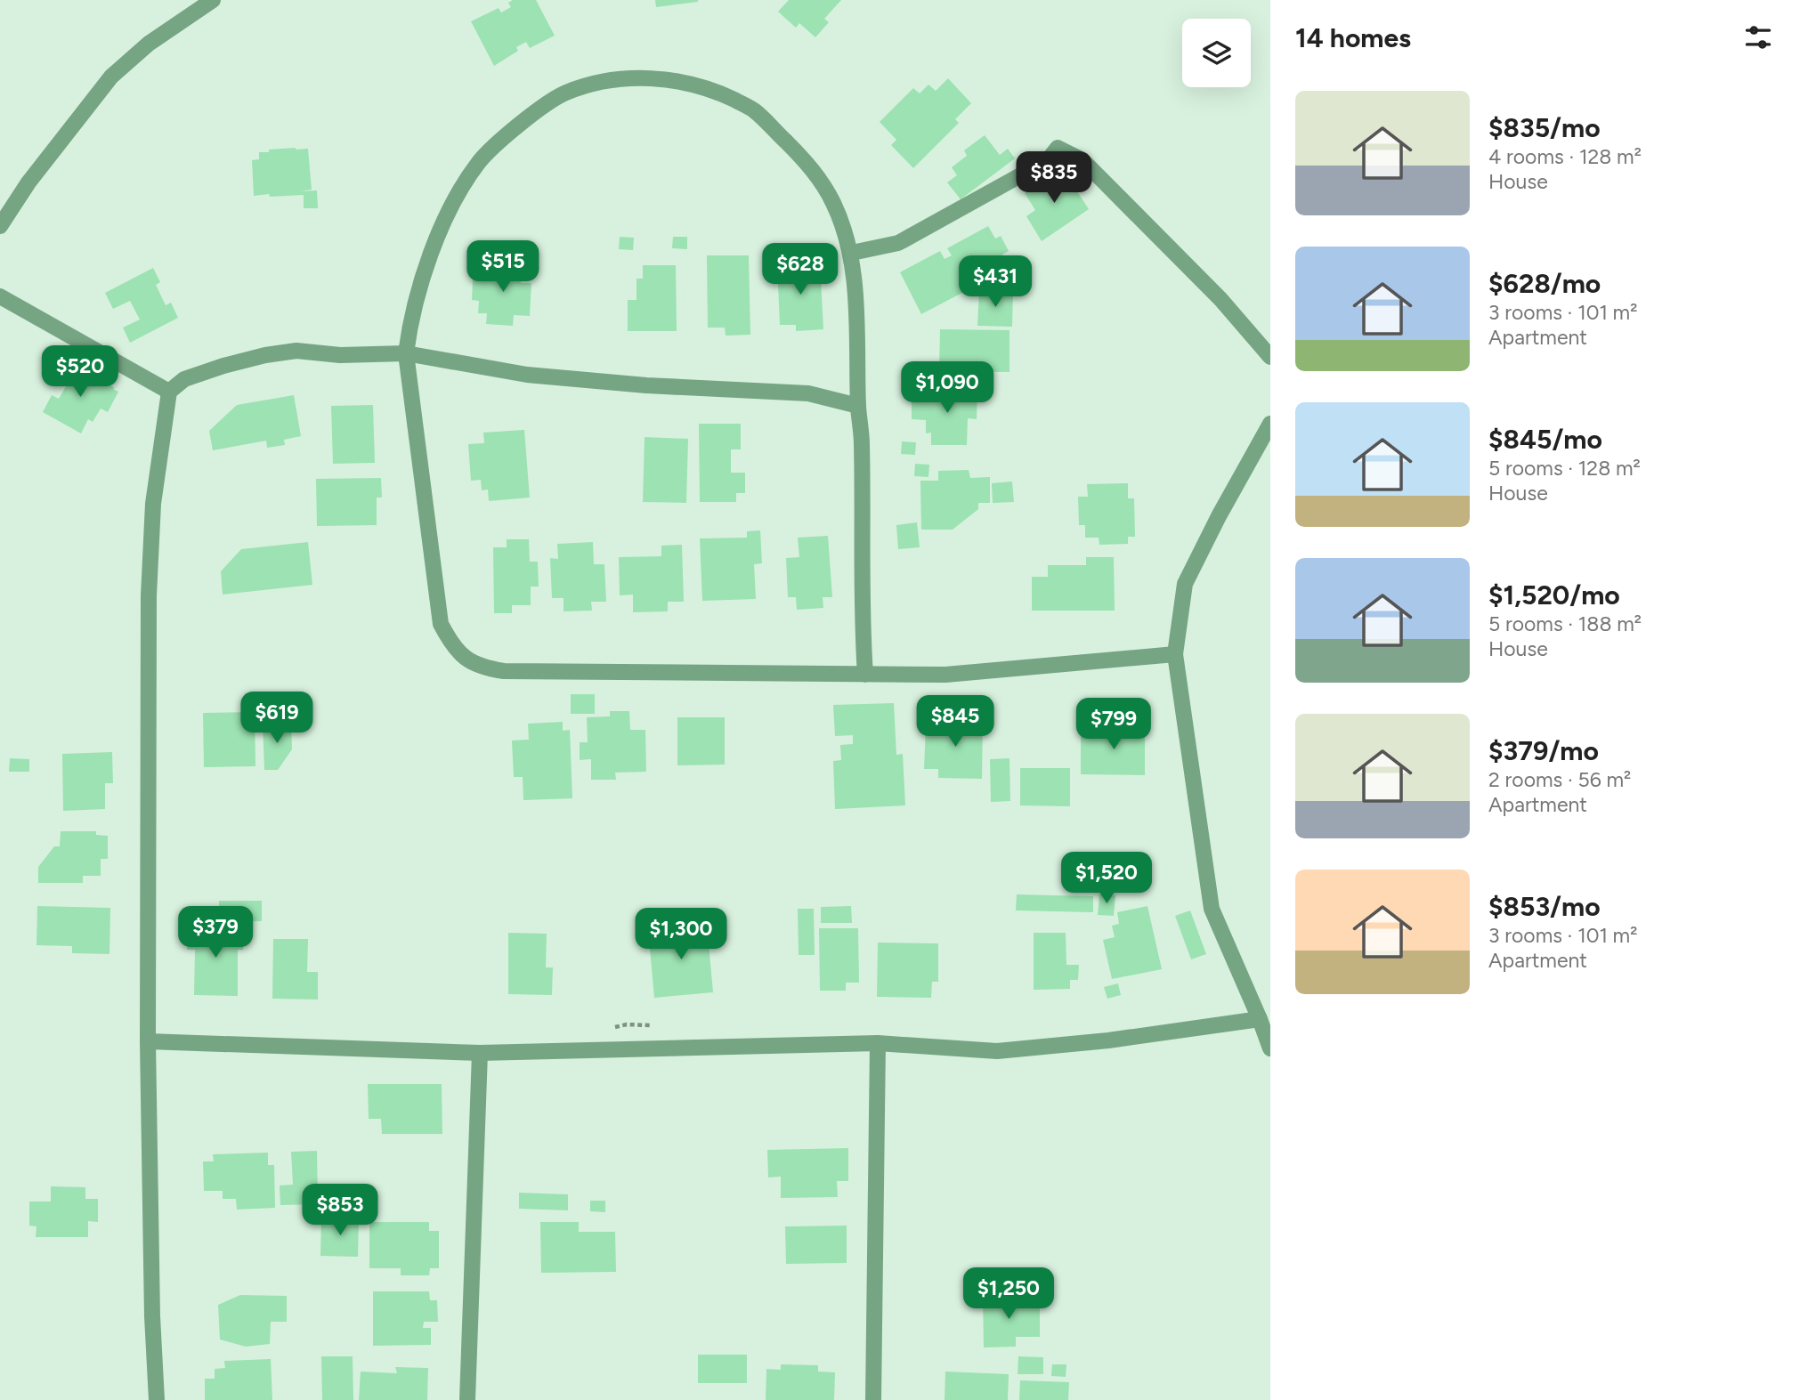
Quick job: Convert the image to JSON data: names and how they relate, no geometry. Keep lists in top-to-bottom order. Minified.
{"page":{"heading":"14 homes","list":[{"name":"$835/mo","note":"4 rooms · 128 m² · House"},{"name":"$628/mo","note":"3 rooms · 101 m² · Apartment"},{"name":"$845/mo","note":"5 rooms · 128 m² · House"},{"name":"$1,520/mo","note":"5 rooms · 188 m² · House"},{"name":"$379/mo","note":"2 rooms · 56 m² · Apartment"},{"name":"$853/mo","note":"3 rooms · 101 m² · Apartment"}],"price":["$835","$515","$628","$431","$520","$1,090","$619","$845","$799","$1,520","$379","$1,300","$853","$1,250"]}}
